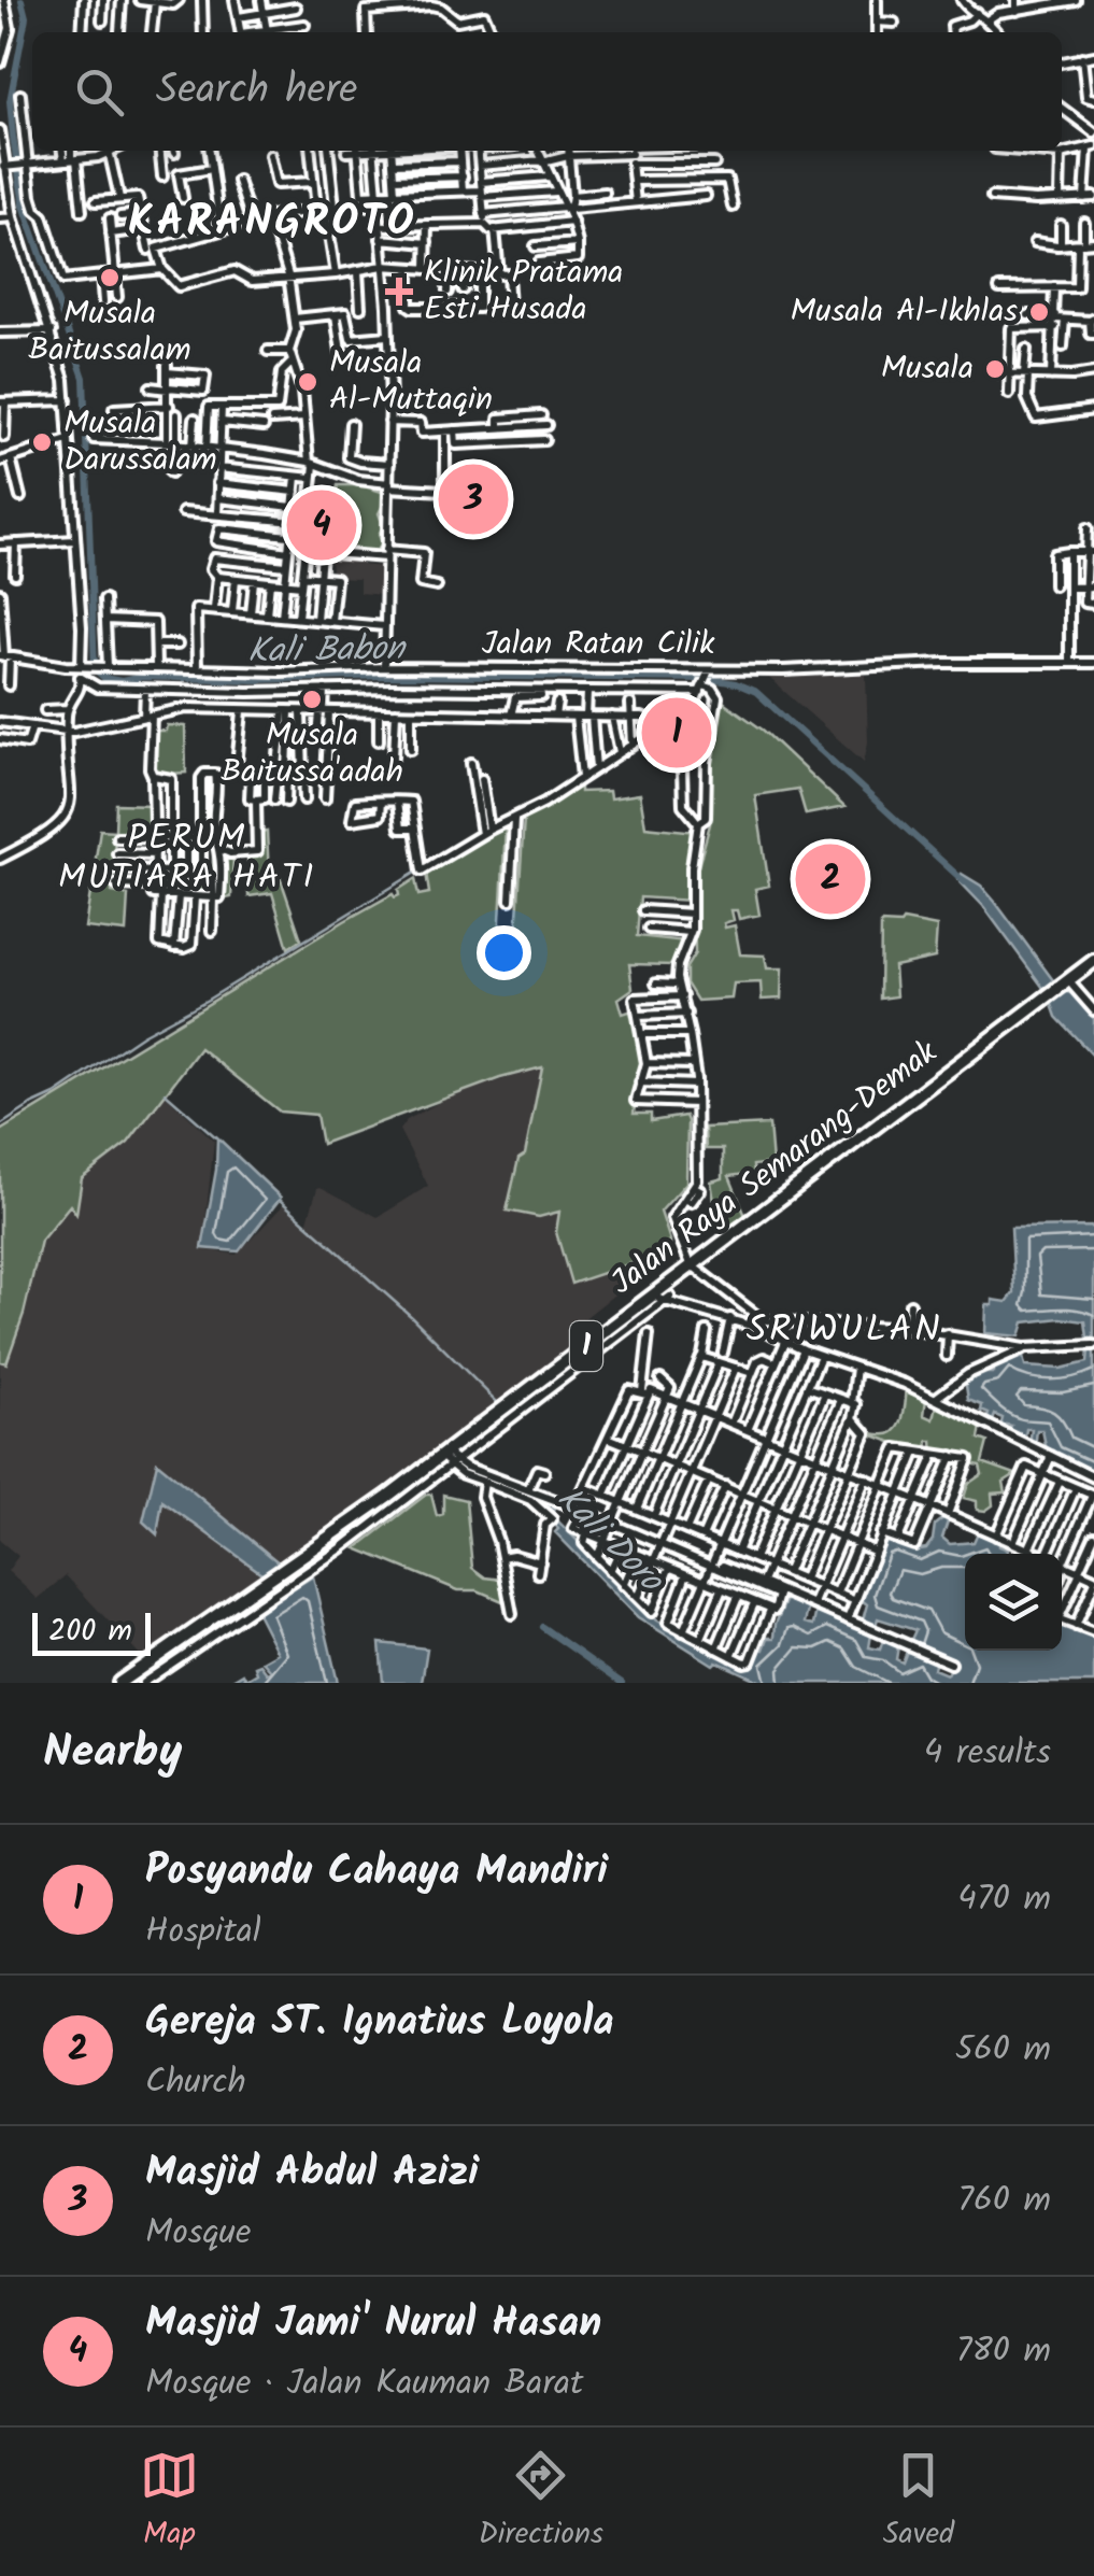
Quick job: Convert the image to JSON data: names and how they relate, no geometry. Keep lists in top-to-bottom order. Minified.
{"streets":{"highway":["Jalan Raya Semarang-Demak","1"],"street":["Jalan Ratan Cilik"]},"districts":["KARANGROTO","PERUM MUTIARA HATI","SRIWULAN"],"water":["Kali Babon","Kali Doro"],"places":{"other":["Musala Baitussalam","Musala Al-Ikhlas","Musala","Musala Al-Muttaqin","Musala Darussalam","Musala Baitussa'adah"],"health":["Klinik Pratama Esti Husada"]},"scale_bar":"200 m","page":{"search":"Search here","pins":["3","4","1","2"],"scale":"200 m","heading":["Nearby","4 results"],"list":[{"mark":"1","name":"Posyandu Cahaya Mandiri","note":"Hospital","value":"470 m"},{"mark":"2","name":"Gereja ST. Ignatius Loyola","note":"Church","value":"560 m"},{"mark":"3","name":"Masjid Abdul Azizi","note":"Mosque","value":"760 m"},{"mark":"4","name":"Masjid Jami' Nurul Hasan","note":"Mosque · Jalan Kauman Barat","value":"780 m"}],"nav":["Map","Directions","Saved"]}}
